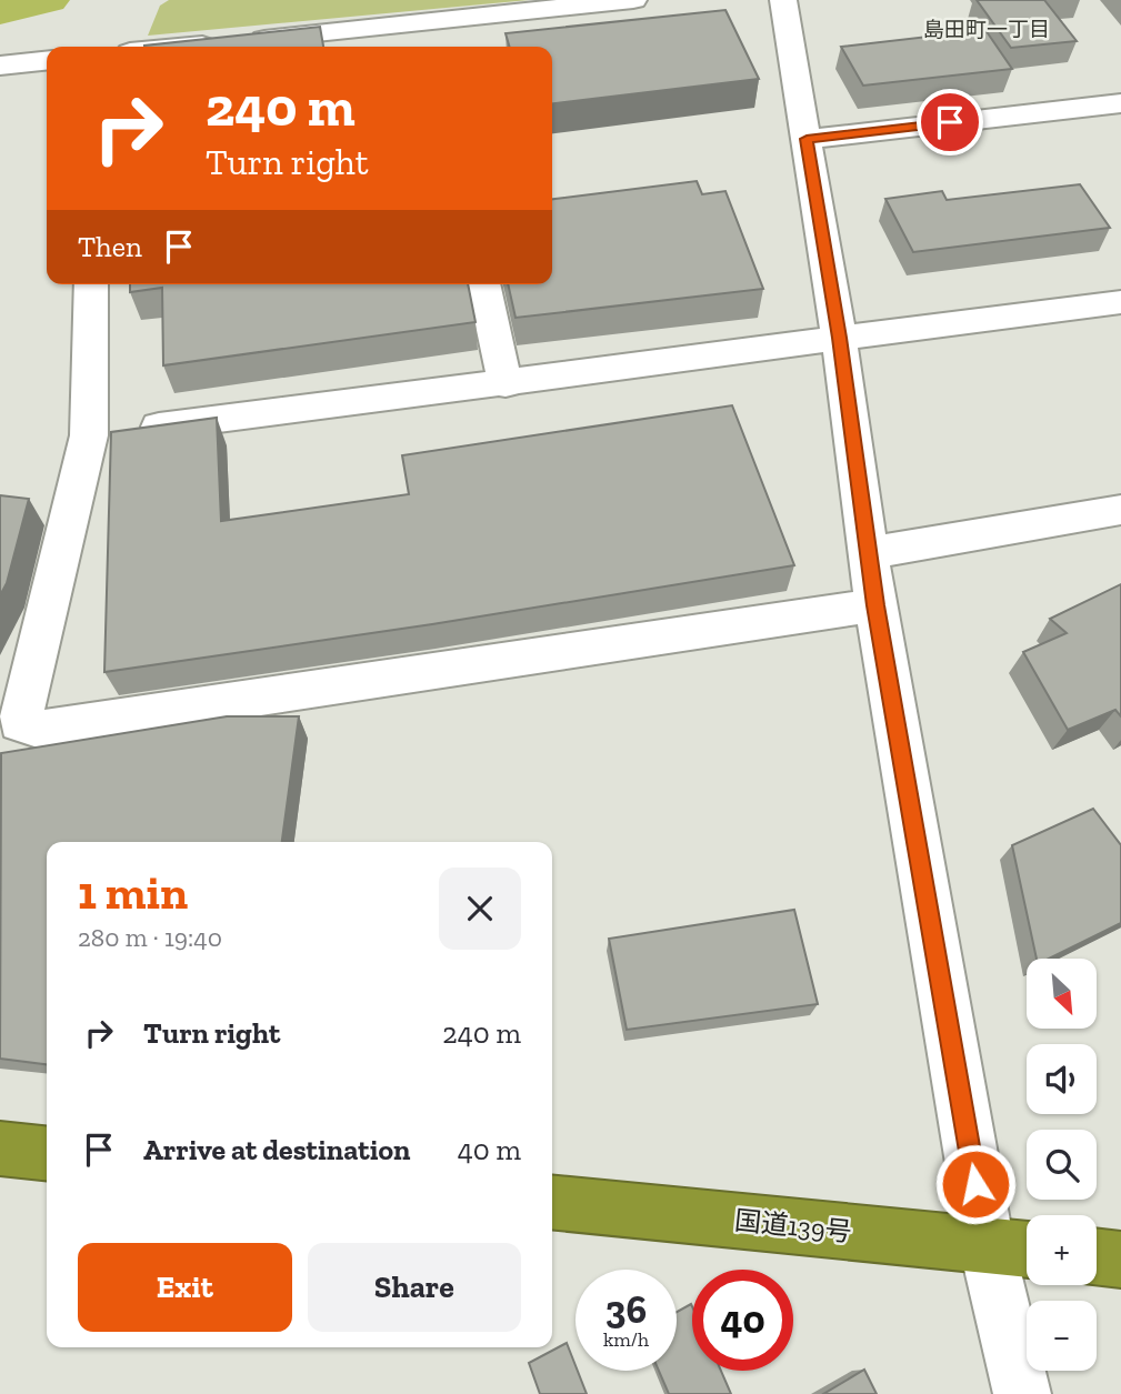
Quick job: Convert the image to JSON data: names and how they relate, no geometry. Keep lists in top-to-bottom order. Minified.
{"streets":{"highway":["国道139号"]},"districts":["島田町一丁目"],"north":"bottom right","page":{"turn":["240 m","Turn right"],"then":"Then","heading":["1 min","280 m · 19:40"],"map_buttons":["+","−"],"list":[{"name":"Turn right","value":"240 m"},{"name":"Arrive at destination","value":"40 m"}],"buttons":["Exit","Share"],"speed":"36 km/h","limit":"40"}}
